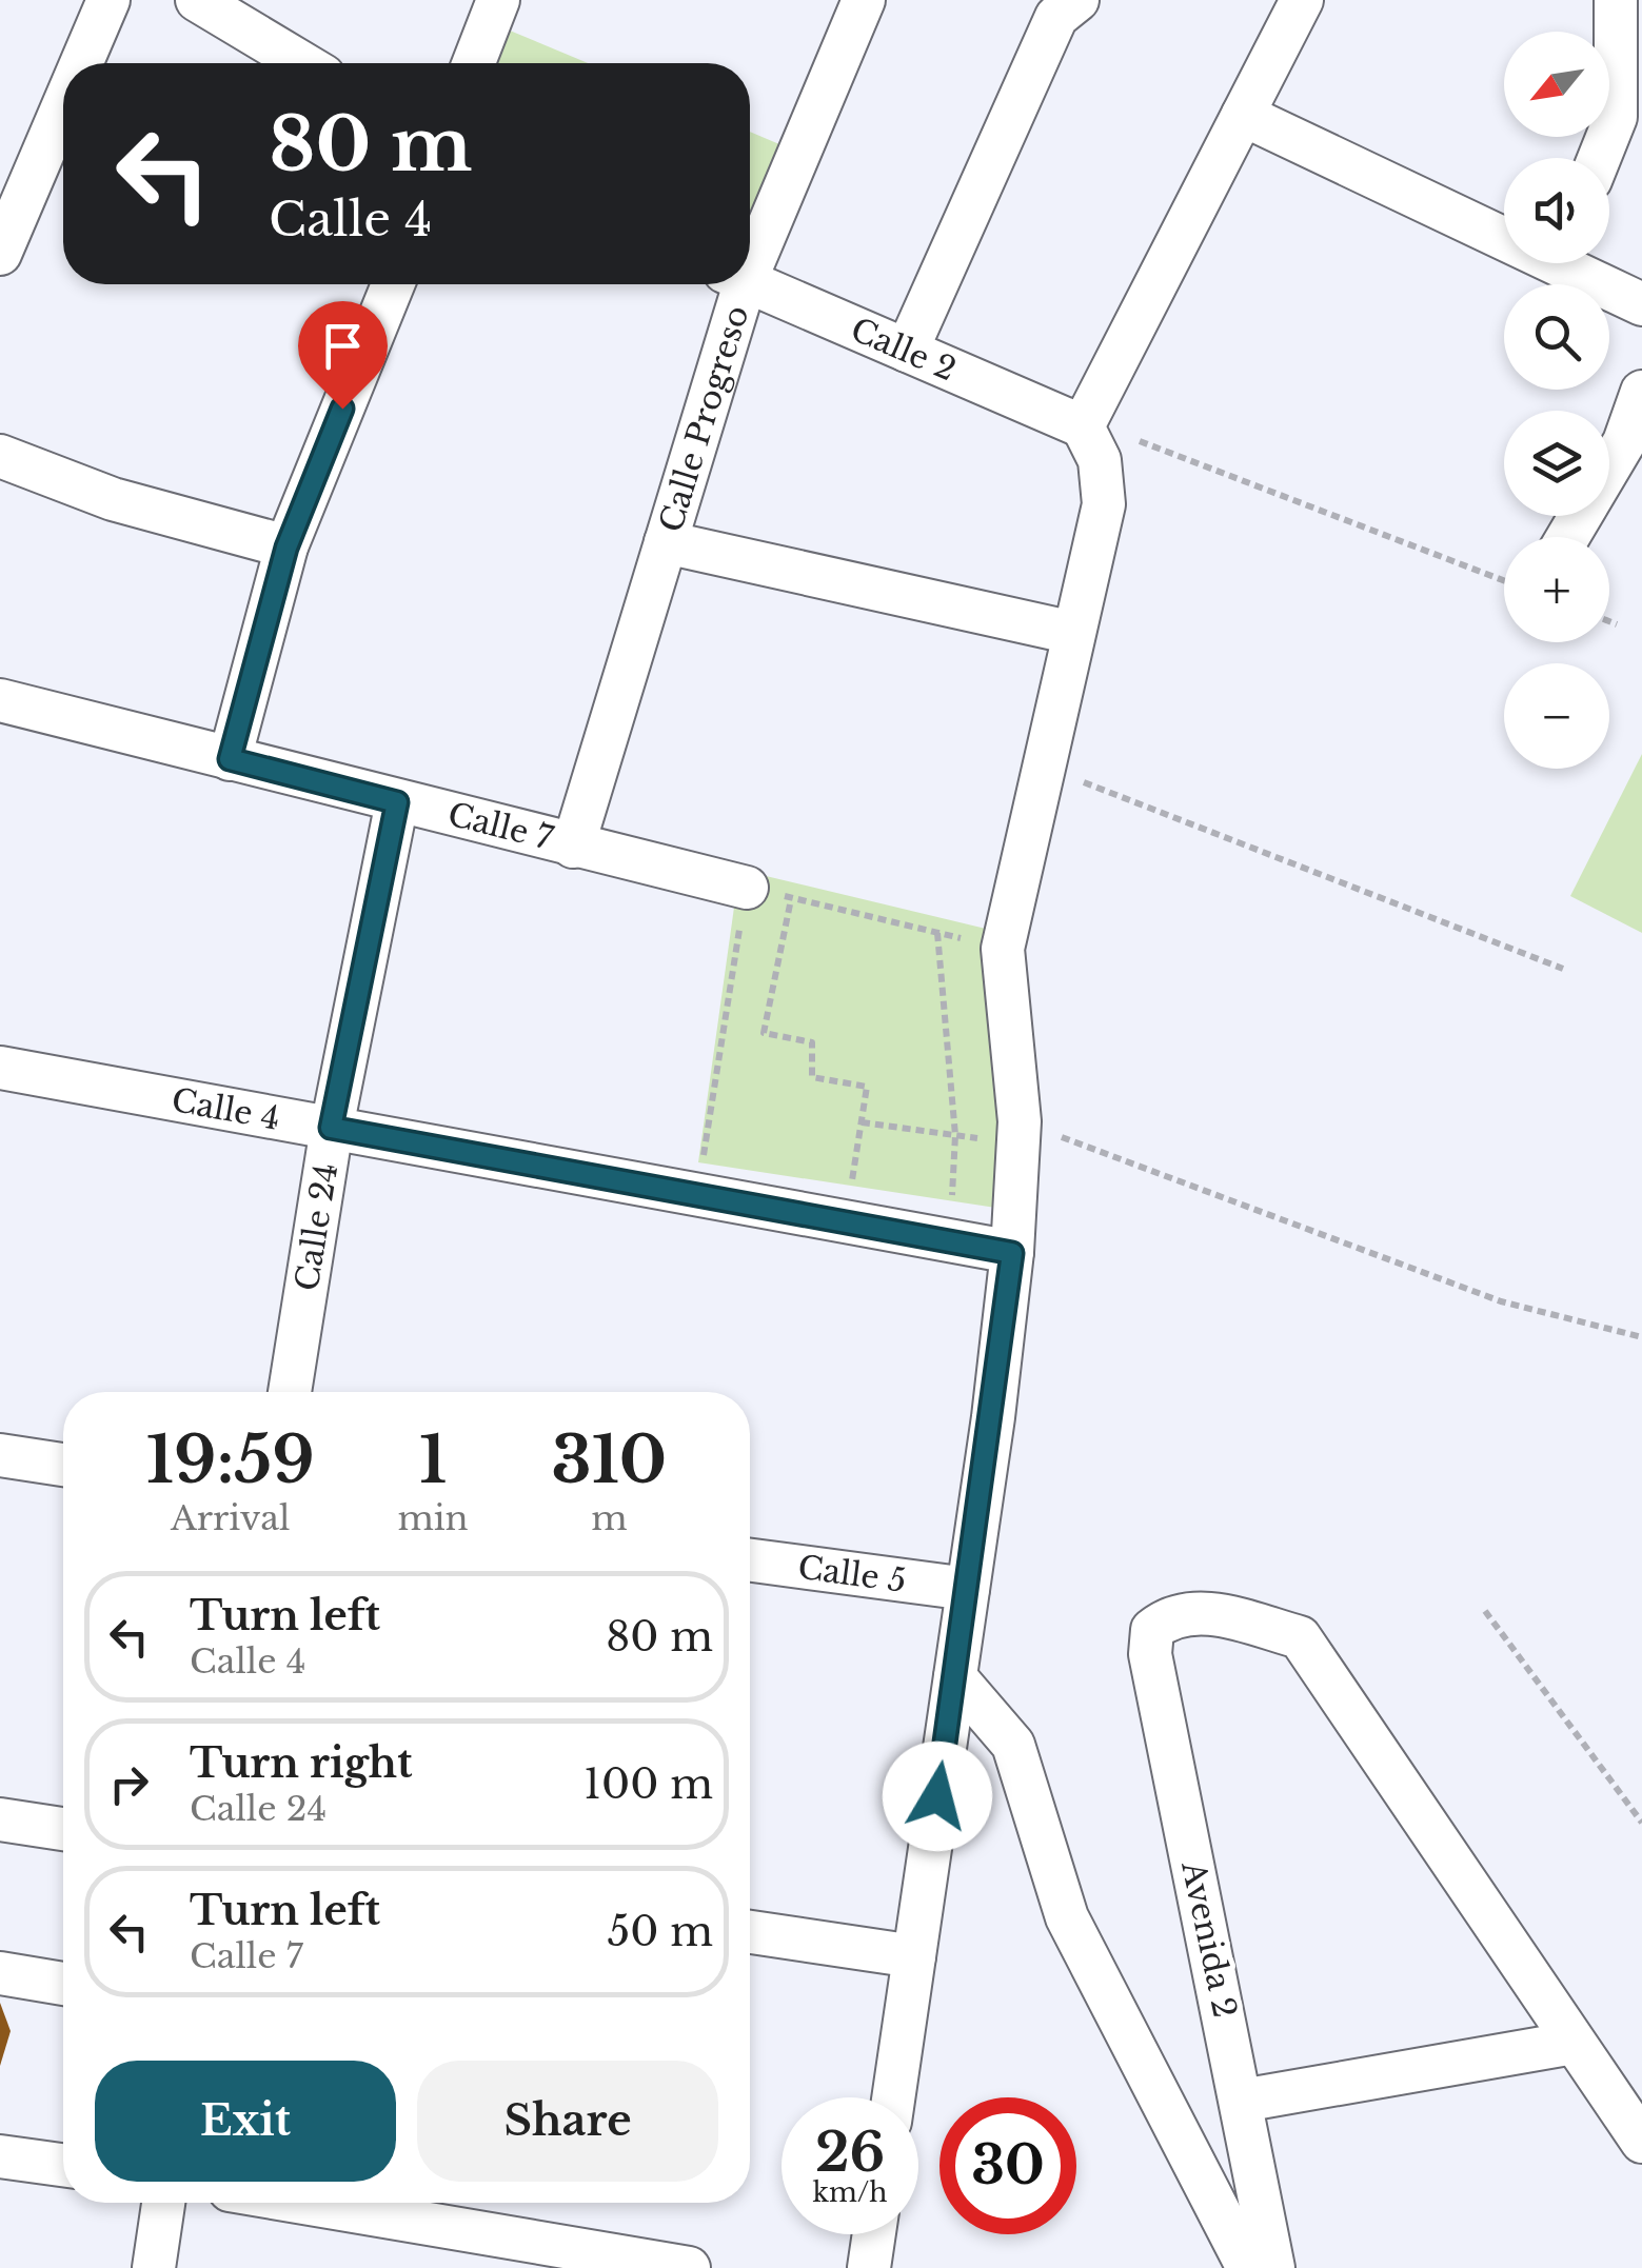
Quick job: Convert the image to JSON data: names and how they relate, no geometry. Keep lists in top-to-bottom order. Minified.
{"streets":{"street":["Calle 2","Calle Progreso","Calle 7","Calle 4","Calle 24","Calle 5","Avenida 2"]},"crossings":[["Calle Progreso","Calle 7"],["Calle 7","Calle 24"],["Calle 4","Calle 24"]],"north":"bottom left","page":{"map_buttons":["+","−"],"turn":["80 m","Calle 4"],"eta":["19:59","Arrival","1","min","310","m"],"list":[{"name":"Turn left","note":"Calle 4","value":"80 m"},{"name":"Turn right","note":"Calle 24","value":"100 m"},{"name":"Turn left","note":"Calle 7","value":"50 m"}],"buttons":["Exit","Share"],"speed":"26 km/h","limit":"30"}}
